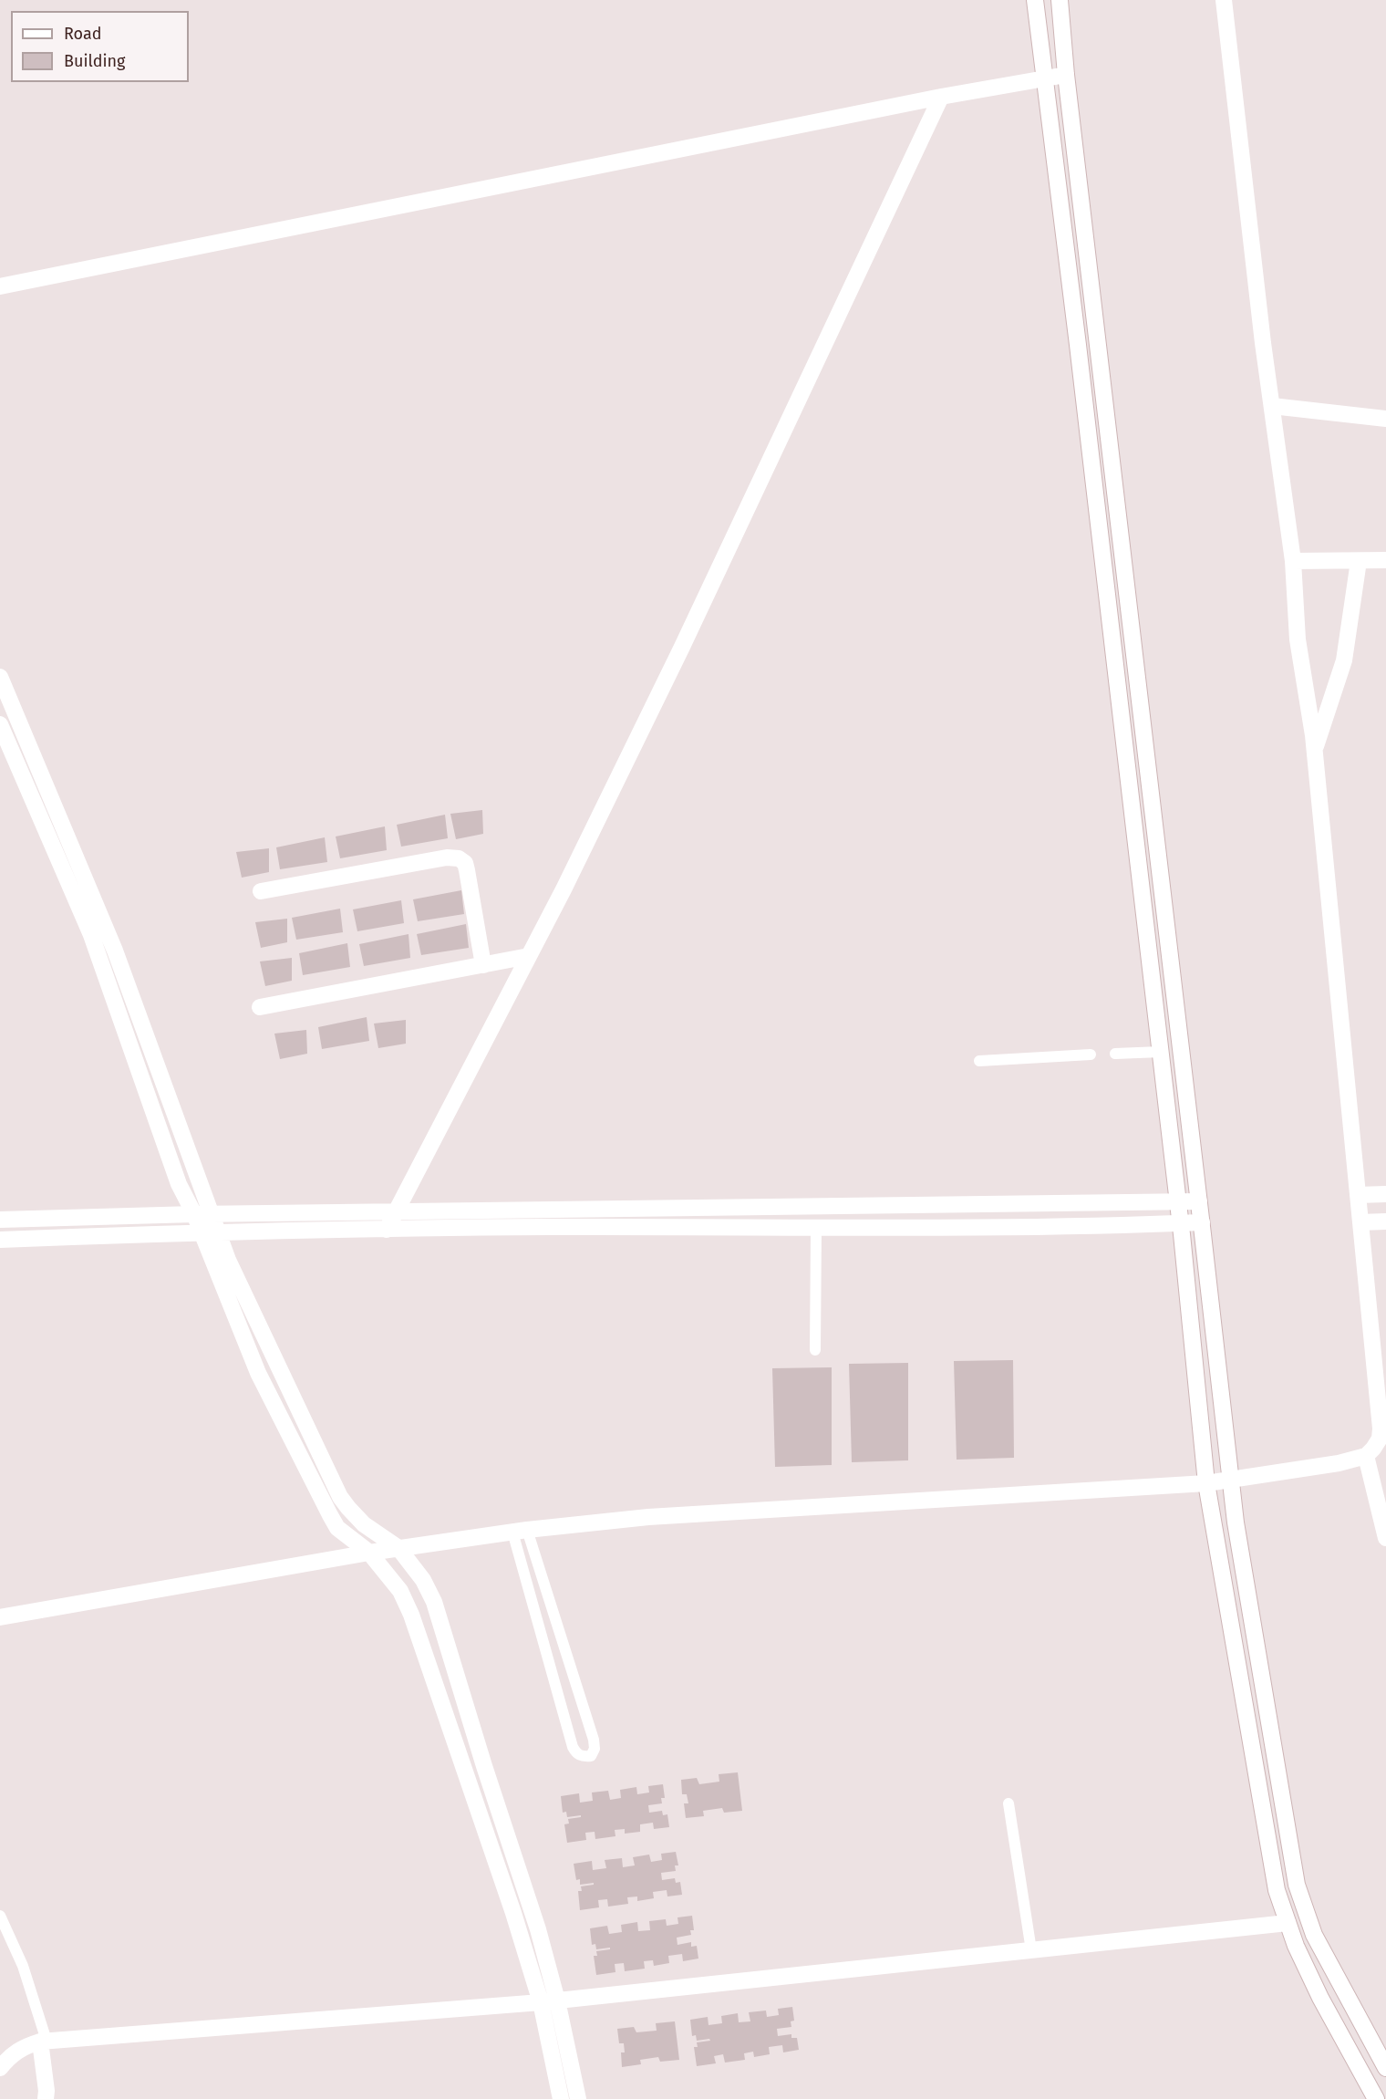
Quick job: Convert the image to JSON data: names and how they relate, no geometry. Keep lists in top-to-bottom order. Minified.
{"legend":["Road","Building"]}
